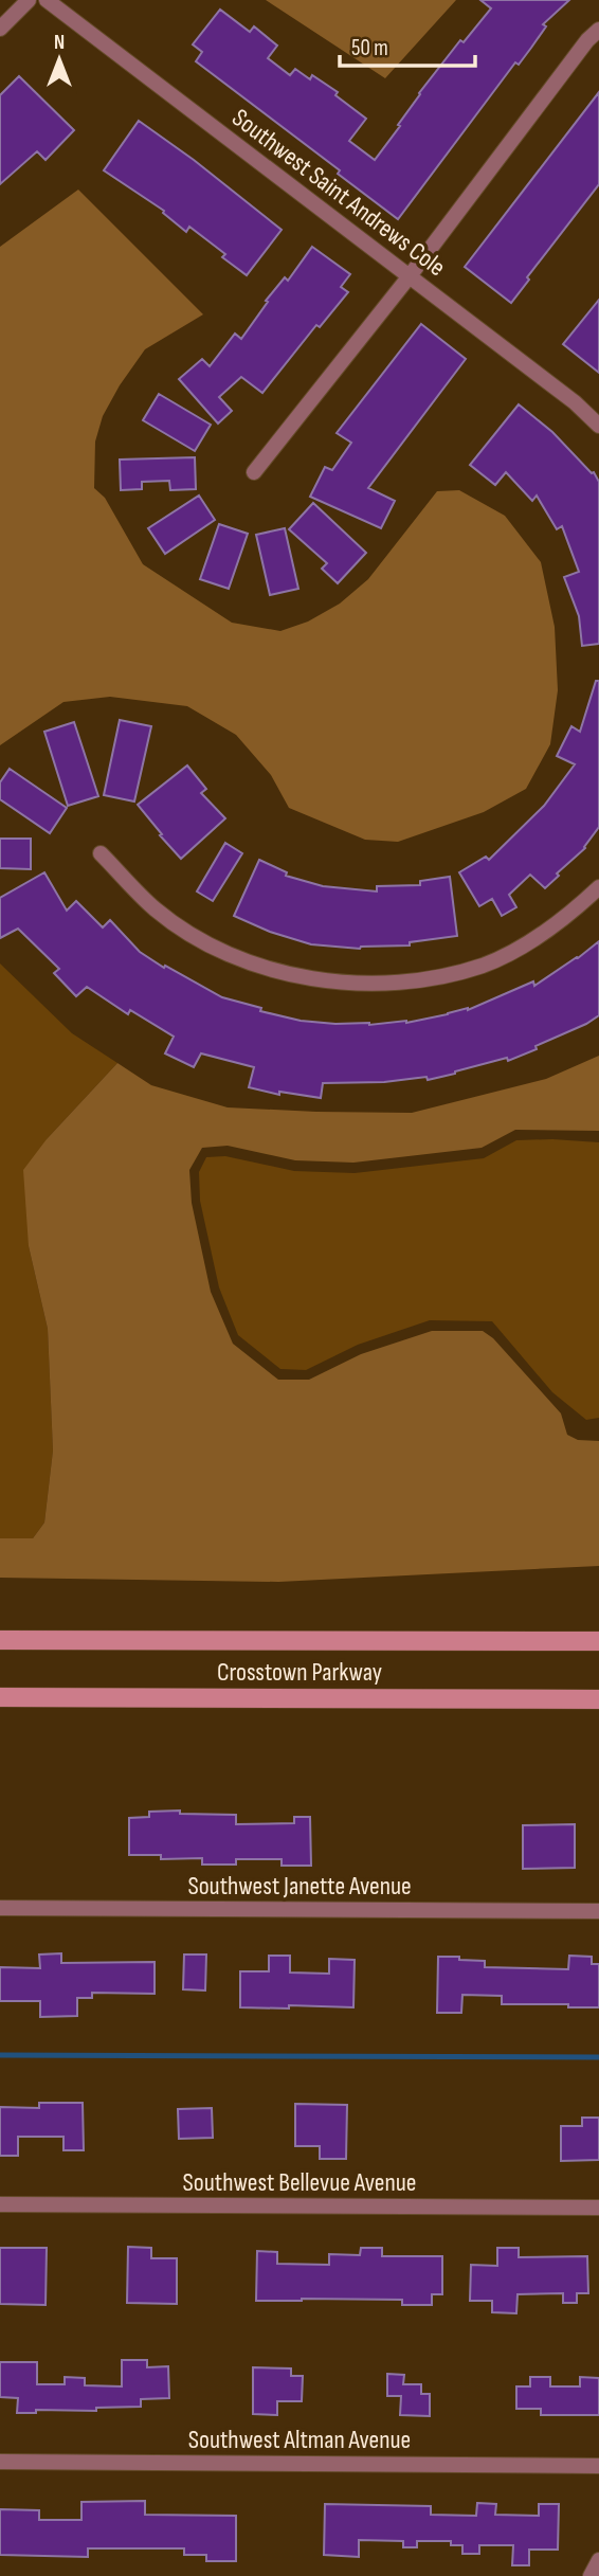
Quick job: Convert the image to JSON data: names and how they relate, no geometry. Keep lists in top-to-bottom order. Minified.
{"streets":{"main road":["Crosstown Parkway"],"street":["Southwest Saint Andrews Cole","Southwest Janette Avenue","Southwest Bellevue Avenue","Southwest Altman Avenue"]},"scale_bar":"50 m","north":"top"}
